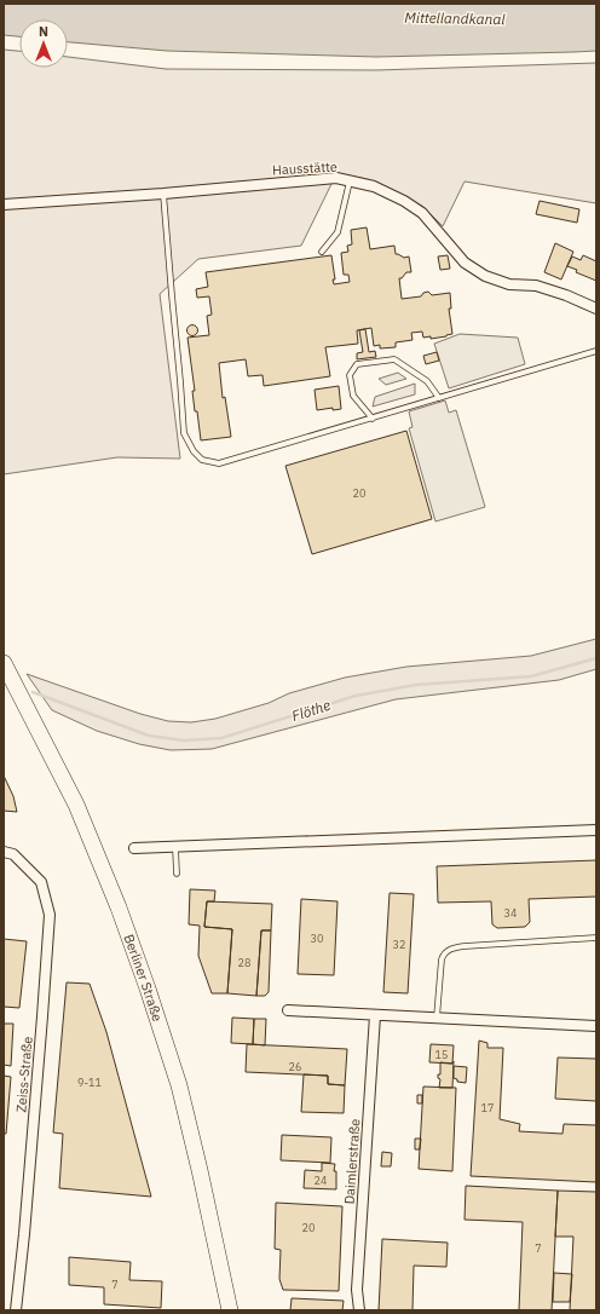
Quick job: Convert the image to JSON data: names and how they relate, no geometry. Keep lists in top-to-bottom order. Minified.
{"streets":{"main road":["Berliner Straße"],"street":["Hausstätte","Zeiss-Straße","Daimlerstraße"]},"water":["Mittellandkanal","Flöthe"],"house_numbers":["20","34","30","32","28","15","26","9-11","17","24","20","7","7"],"north":"top"}
